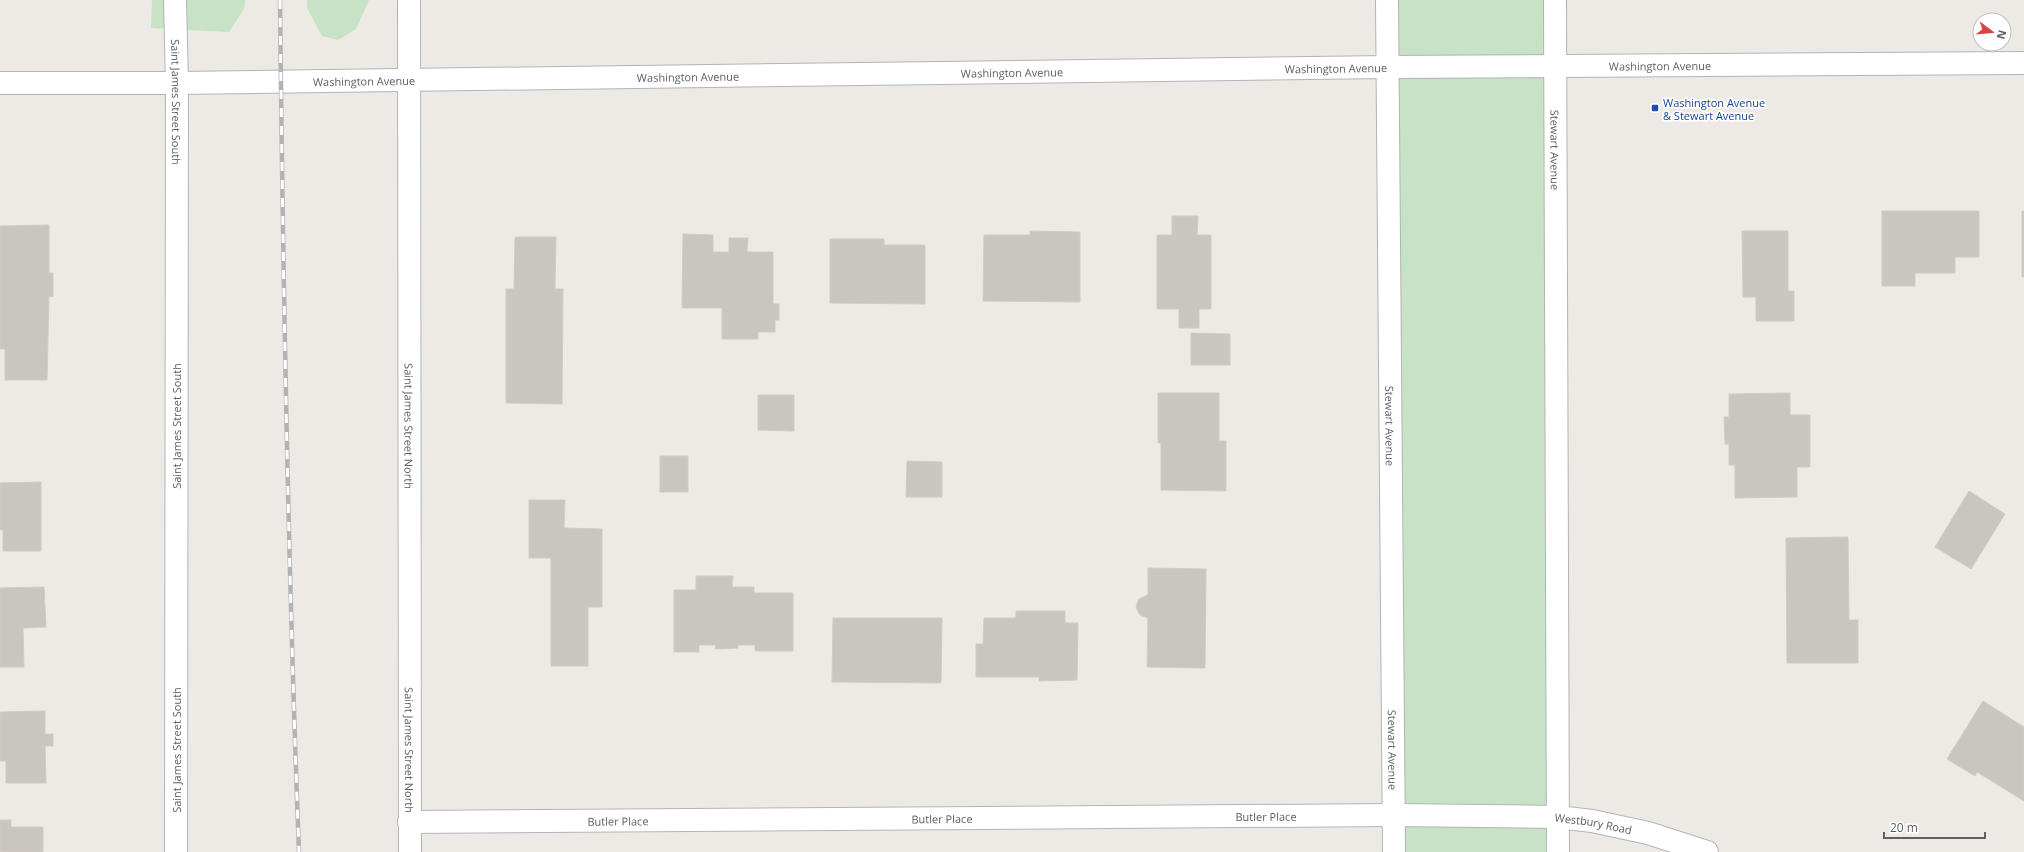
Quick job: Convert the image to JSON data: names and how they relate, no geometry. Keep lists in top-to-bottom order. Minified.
{"streets":{"main road":["Washington Avenue","Saint James Street South","Stewart Avenue","Saint James Street North","Butler Place","Westbury Road"]},"crossings":[["Washington Avenue","Saint James Street South"],["Washington Avenue","Stewart Avenue"],["Washington Avenue","Saint James Street North"],["Stewart Avenue","Butler Place"],["Stewart Avenue","Westbury Road"],["Saint James Street North","Butler Place"],["Butler Place","Westbury Road"]],"places":{"transit":["Washington Avenue & Stewart Avenue"]},"scale_bar":"20 m","north":"right"}
